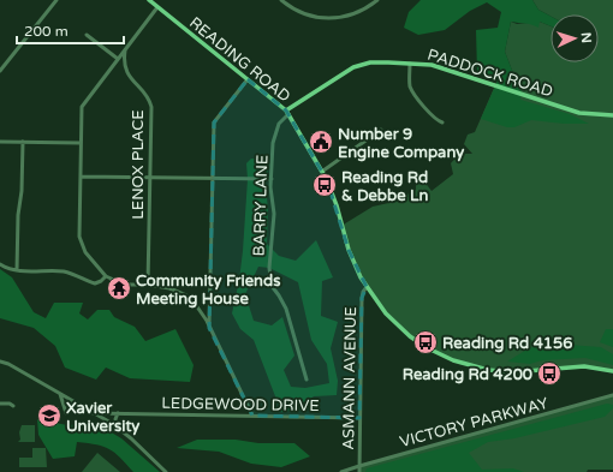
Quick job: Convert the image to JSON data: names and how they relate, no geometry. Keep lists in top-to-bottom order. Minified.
{"streets":{"main road":["READING ROAD","PADDOCK ROAD"],"street":["LENOX PLACE","BARRY LANE","ASMANN AVENUE","LEDGEWOOD DRIVE","VICTORY PARKWAY"]},"crossings":[["READING ROAD","PADDOCK ROAD"],["READING ROAD","BARRY LANE"],["READING ROAD","ASMANN AVENUE"],["PADDOCK ROAD","BARRY LANE"],["ASMANN AVENUE","LEDGEWOOD DRIVE"],["ASMANN AVENUE","VICTORY PARKWAY"]],"places":{"public building":["Number 9 Engine Company"],"bus stop":["Reading Rd & Debbe Ln","Reading Rd 4156","Reading Rd 4200"],"temple":["Community Friends Meeting House"],"school or university":["Xavier University"]},"scale_bar":"200 m","north":"right"}
